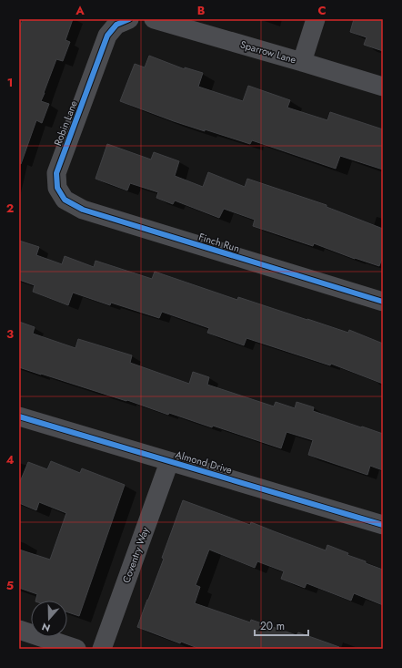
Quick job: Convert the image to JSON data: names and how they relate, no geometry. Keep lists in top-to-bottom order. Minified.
{"streets":{"street":["Sparrow Lane","Robin Lane","Finch Run","Almond Drive","Coventry Way"]},"crossings":[["Robin Lane","Finch Run"],["Almond Drive","Coventry Way"]],"scale_bar":"20 m","north":"bottom","grid":{"columns":["A","B","C"],"rows":["1","2","3","4","5"]}}
